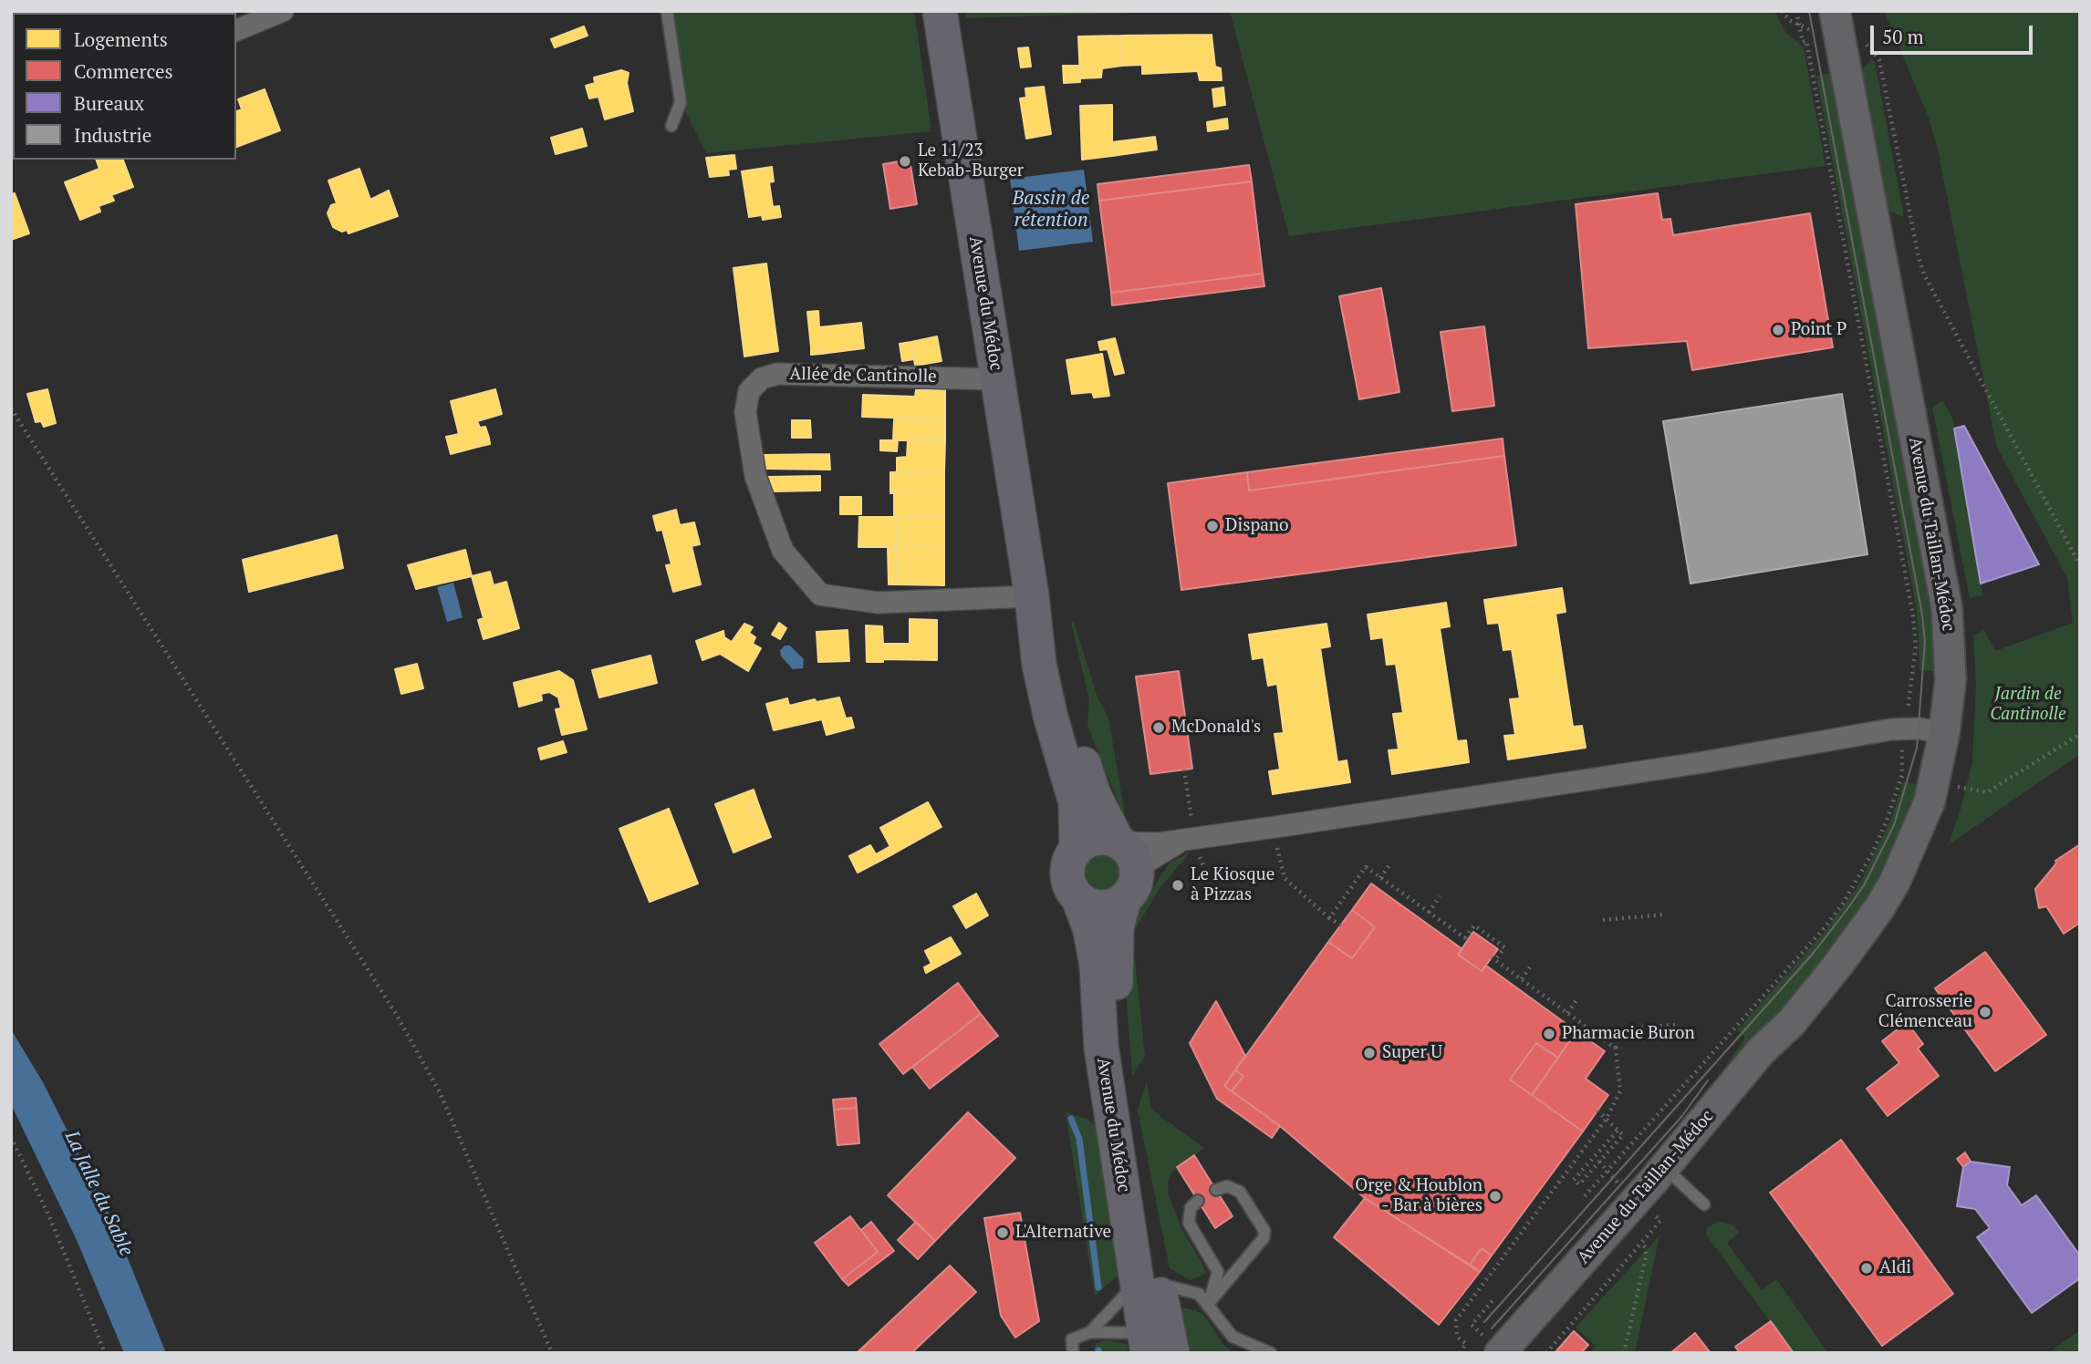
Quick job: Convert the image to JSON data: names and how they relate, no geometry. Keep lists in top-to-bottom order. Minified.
{"streets":{"main road":["Avenue du Médoc"],"street":["Allée de Cantinolle","Avenue du Taillan-Médoc"]},"crossings":[["Avenue du Médoc","Allée de Cantinolle"]],"water":["Bassin de rétention","La Jalle du Sable"],"parks":["Jardin de Cantinolle"],"places":["Le 11/23 Kebab-Burger","Point P","Dispano","McDonald's","Le Kiosque à Pizzas","Carrosserie Clémenceau","Pharmacie Buron","Super U","Orge & Houblon - Bar à bières","L'Alternative","Aldi"],"legend":["Logements","Commerces","Bureaux","Industrie"],"scale_bar":"50 m"}
